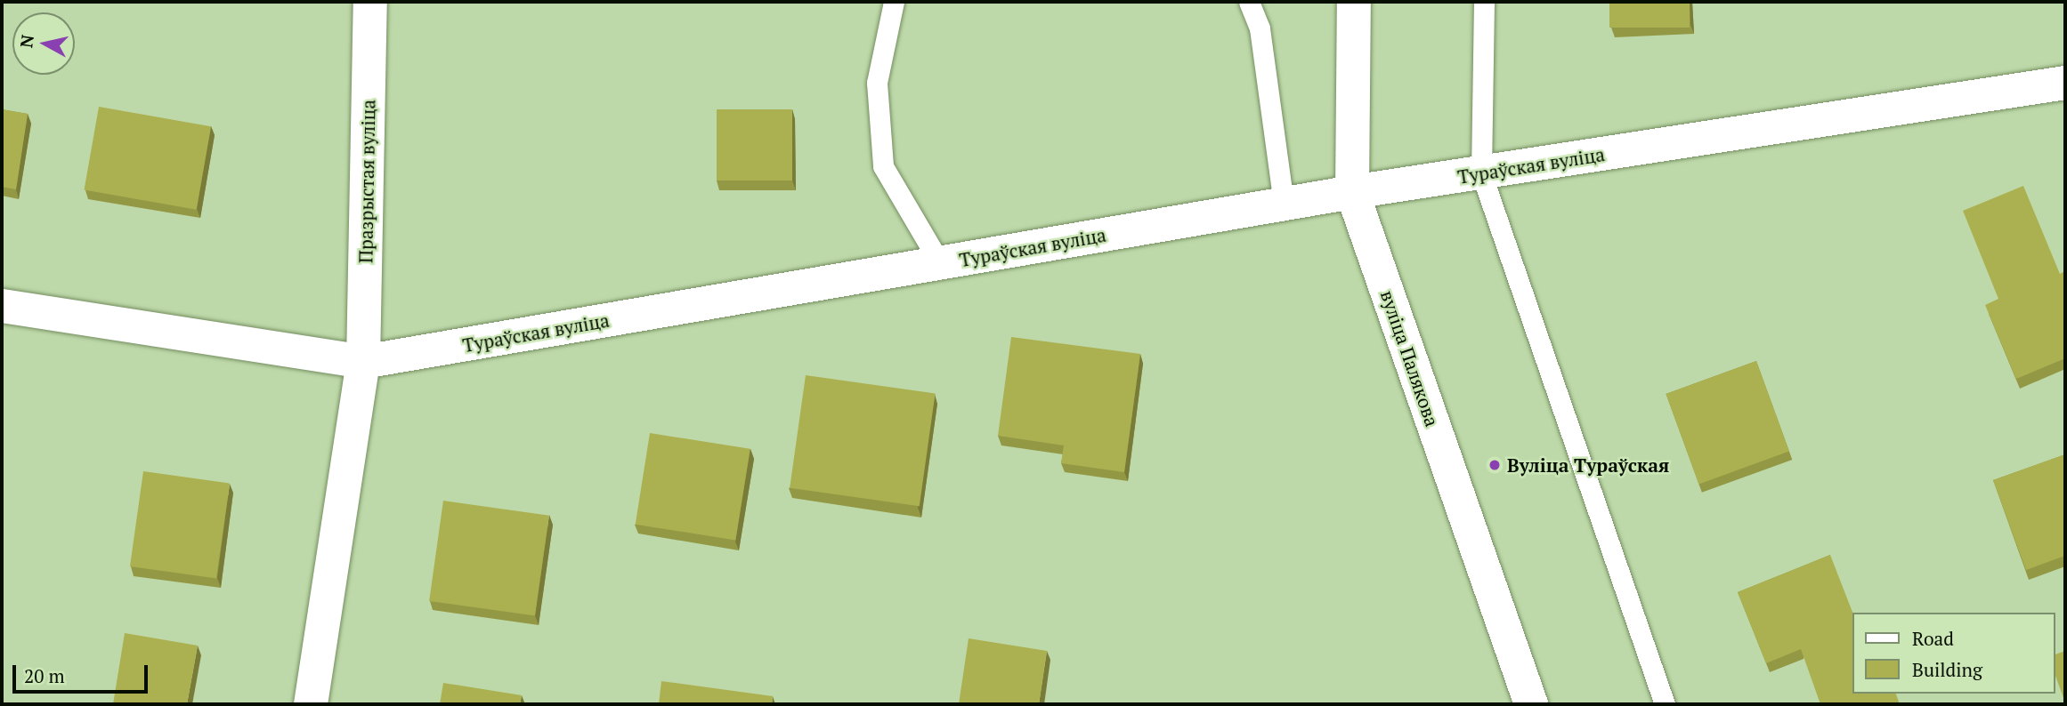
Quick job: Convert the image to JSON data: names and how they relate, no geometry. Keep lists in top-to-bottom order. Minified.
{"streets":{"street":["Тураўская вуліца","Празрыстая вуліца","вуліца Палякова"]},"crossings":[["Тураўская вуліца","Празрыстая вуліца"],["Тураўская вуліца","вуліца Палякова"]],"places":["Вуліца Тураўская"],"legend":["Road","Building"],"scale_bar":"20 m","north":"left"}
